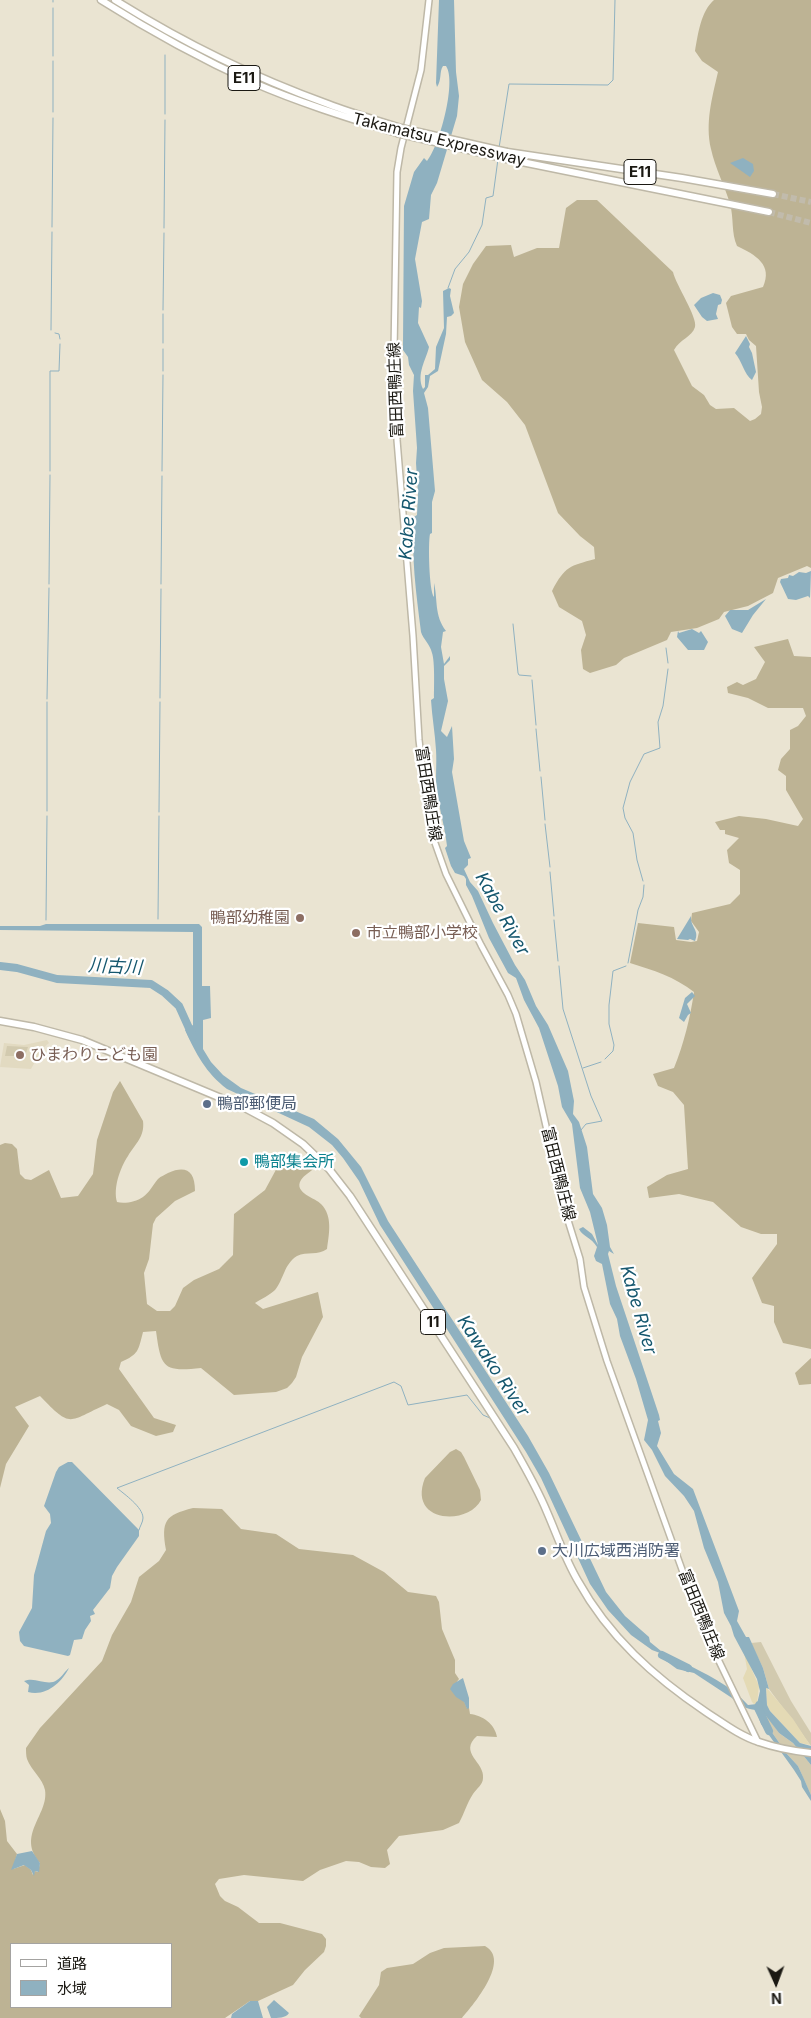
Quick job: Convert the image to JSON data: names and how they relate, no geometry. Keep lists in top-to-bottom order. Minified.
{"streets":{"highway":["E11","Takamatsu Expressway","11"],"main road":["富田西鴨庄線"]},"crossings":[["富田西鴨庄線","11"]],"water":["Kabe River","川古川","Kawako River"],"places":["鴨部幼稚園","市立鴨部小学校","ひまわりこども園","鴨部郵便局","鴨部集会所","大川広域西消防署"],"legend":["道路","水域"],"north":"bottom"}
